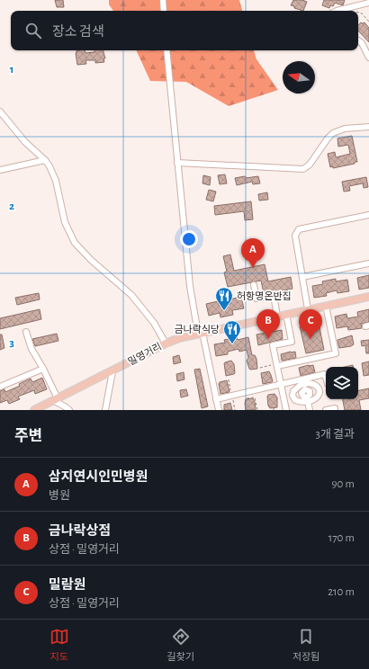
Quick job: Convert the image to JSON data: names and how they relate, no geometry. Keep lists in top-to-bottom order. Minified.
{"streets":{"main road":["밀영거리"]},"places":{"restaurant":["허항명온반집","금나락식당"]},"north":"left","page":{"search":"장소 검색","pins":["A","B","C"],"heading":["주변","3개 결과"],"list":[{"mark":"A","name":"삼지연시인민병원","note":"병원","value":"90 m"},{"mark":"B","name":"금나락상점","note":"상점 · 밀영거리","value":"170 m"},{"mark":"C","name":"밀람원","note":"상점 · 밀영거리","value":"210 m"}],"nav":["지도","길찾기","저장됨"]},"grid":{"rows":["1","2","3"]}}
